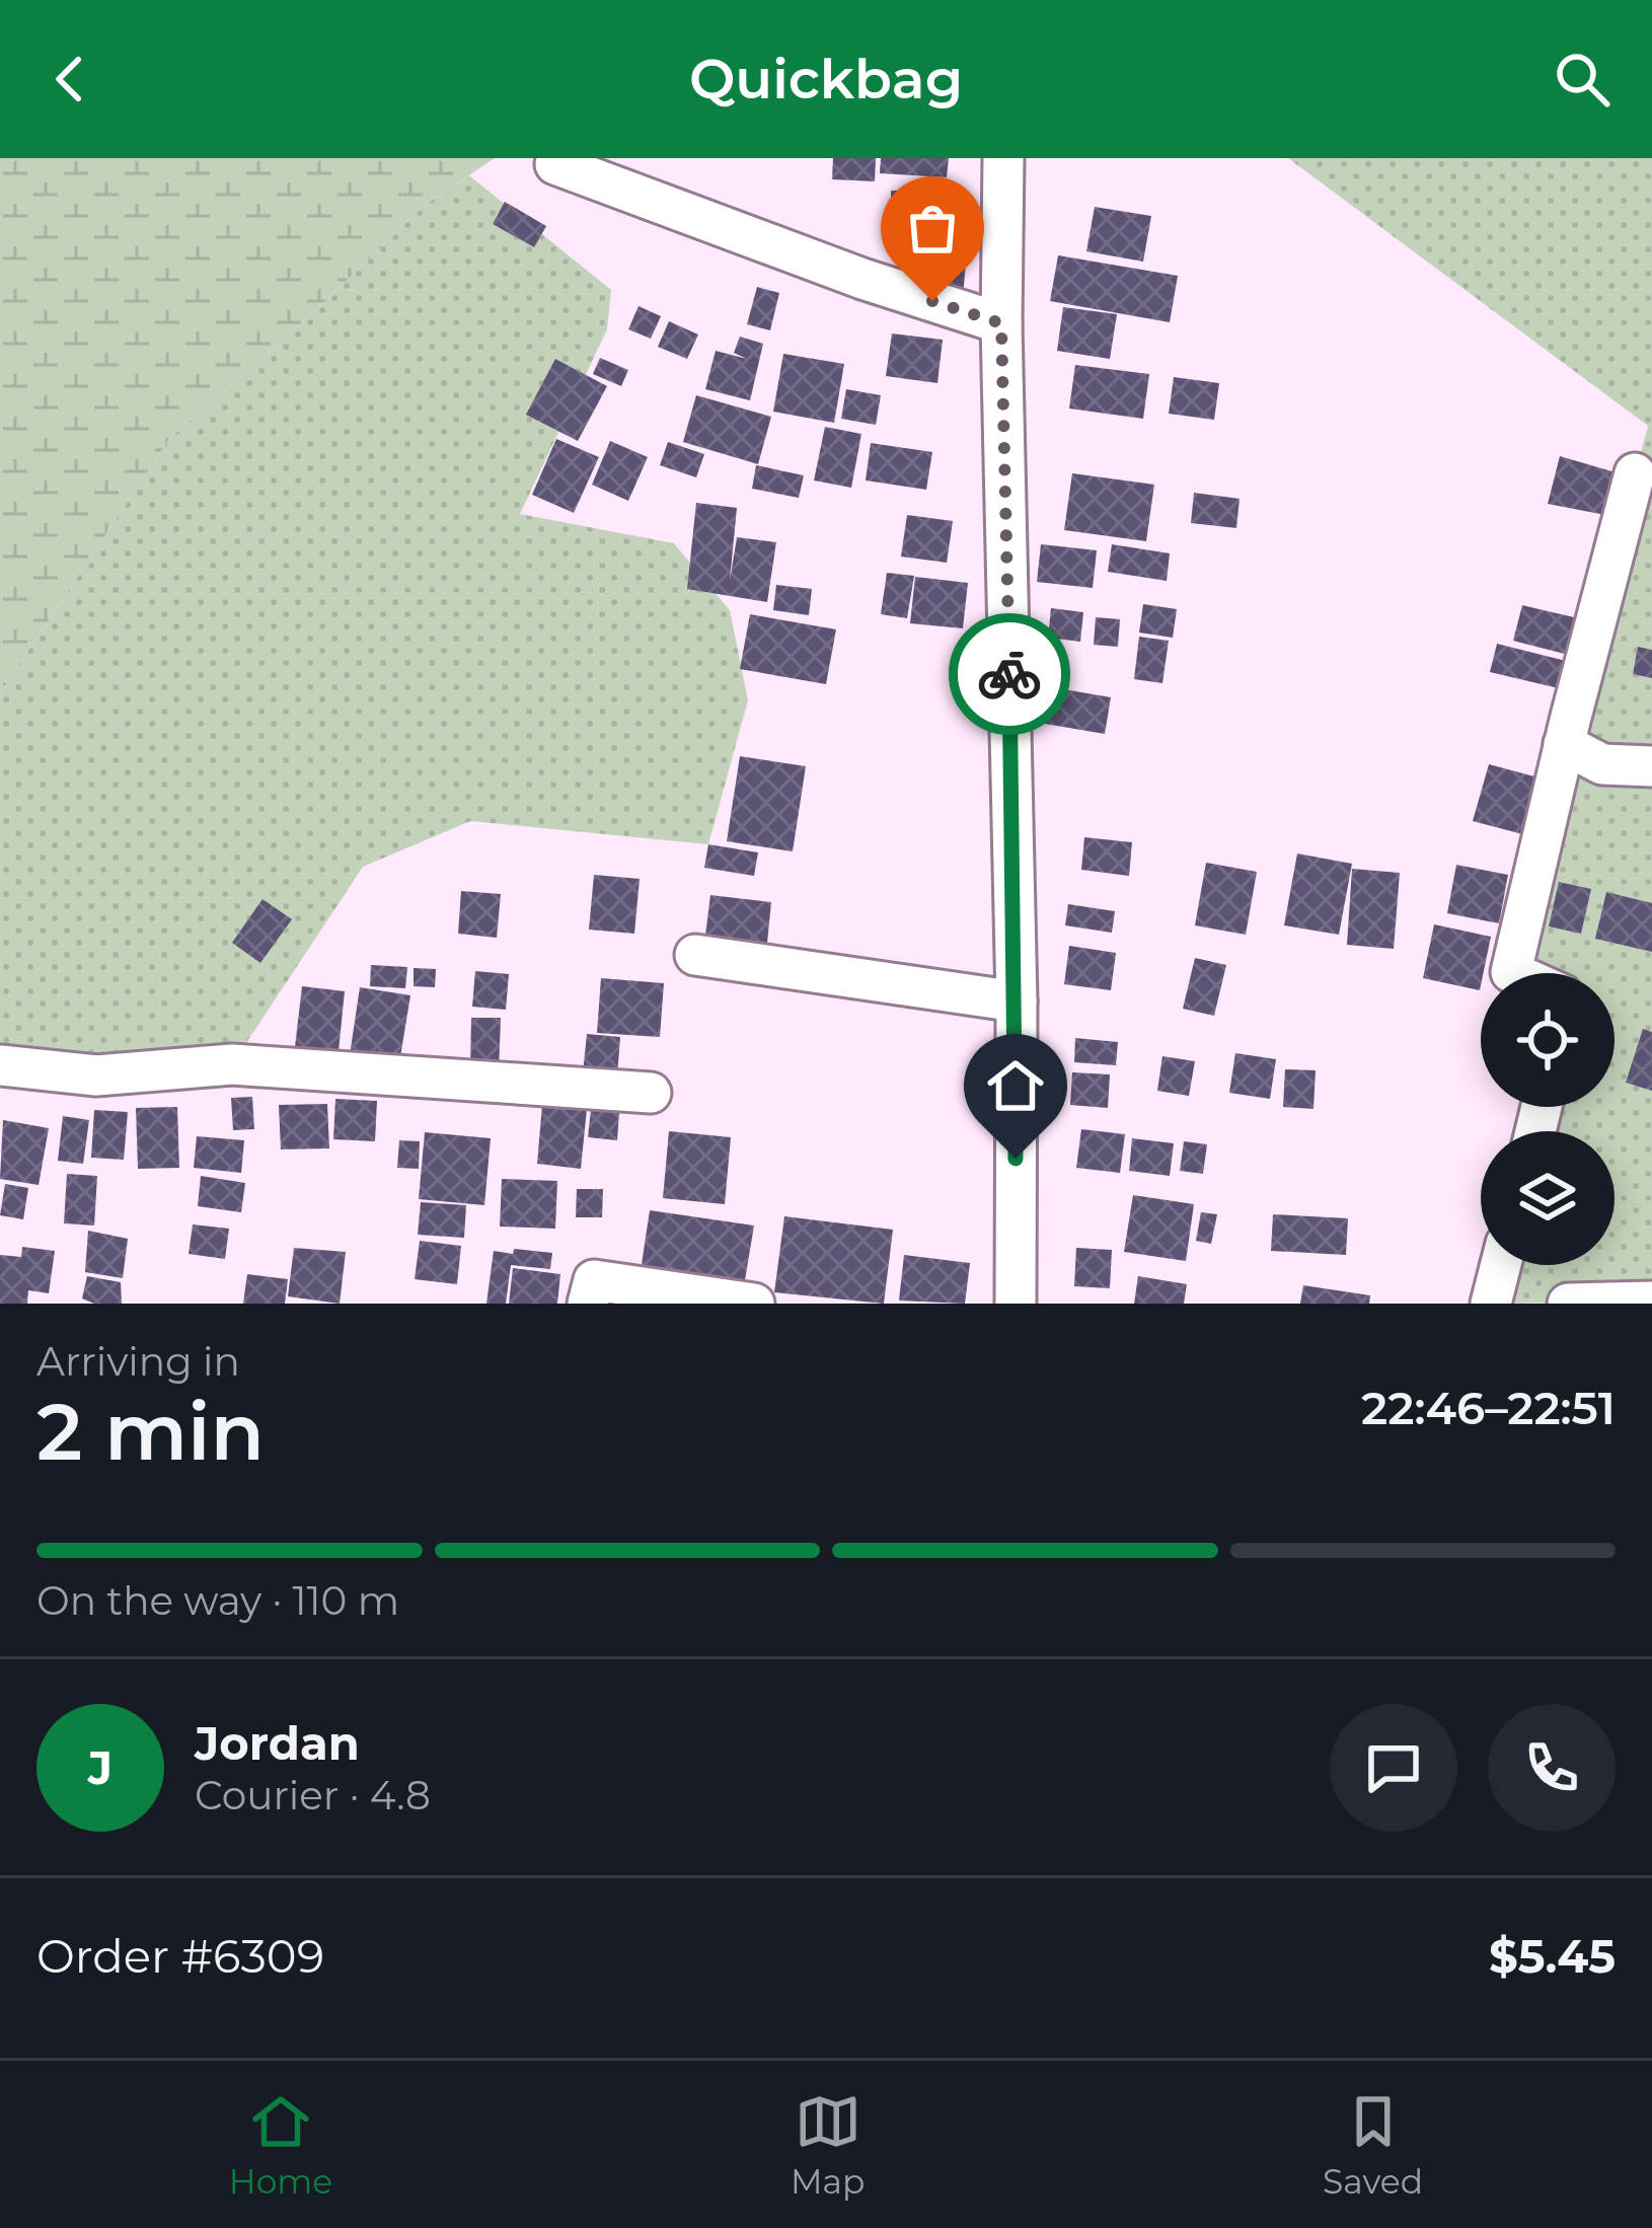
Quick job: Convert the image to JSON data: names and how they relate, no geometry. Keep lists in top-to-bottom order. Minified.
{"page":{"header":"Quickbag","heading":["2 min","Arriving in","22:46–22:51"],"panel":["Jordan","Courier · 4.8","Order #6309","$5.45"],"bar":"On the way · 110 m","round":"J","tabs":["Home","Map","Saved"]}}
